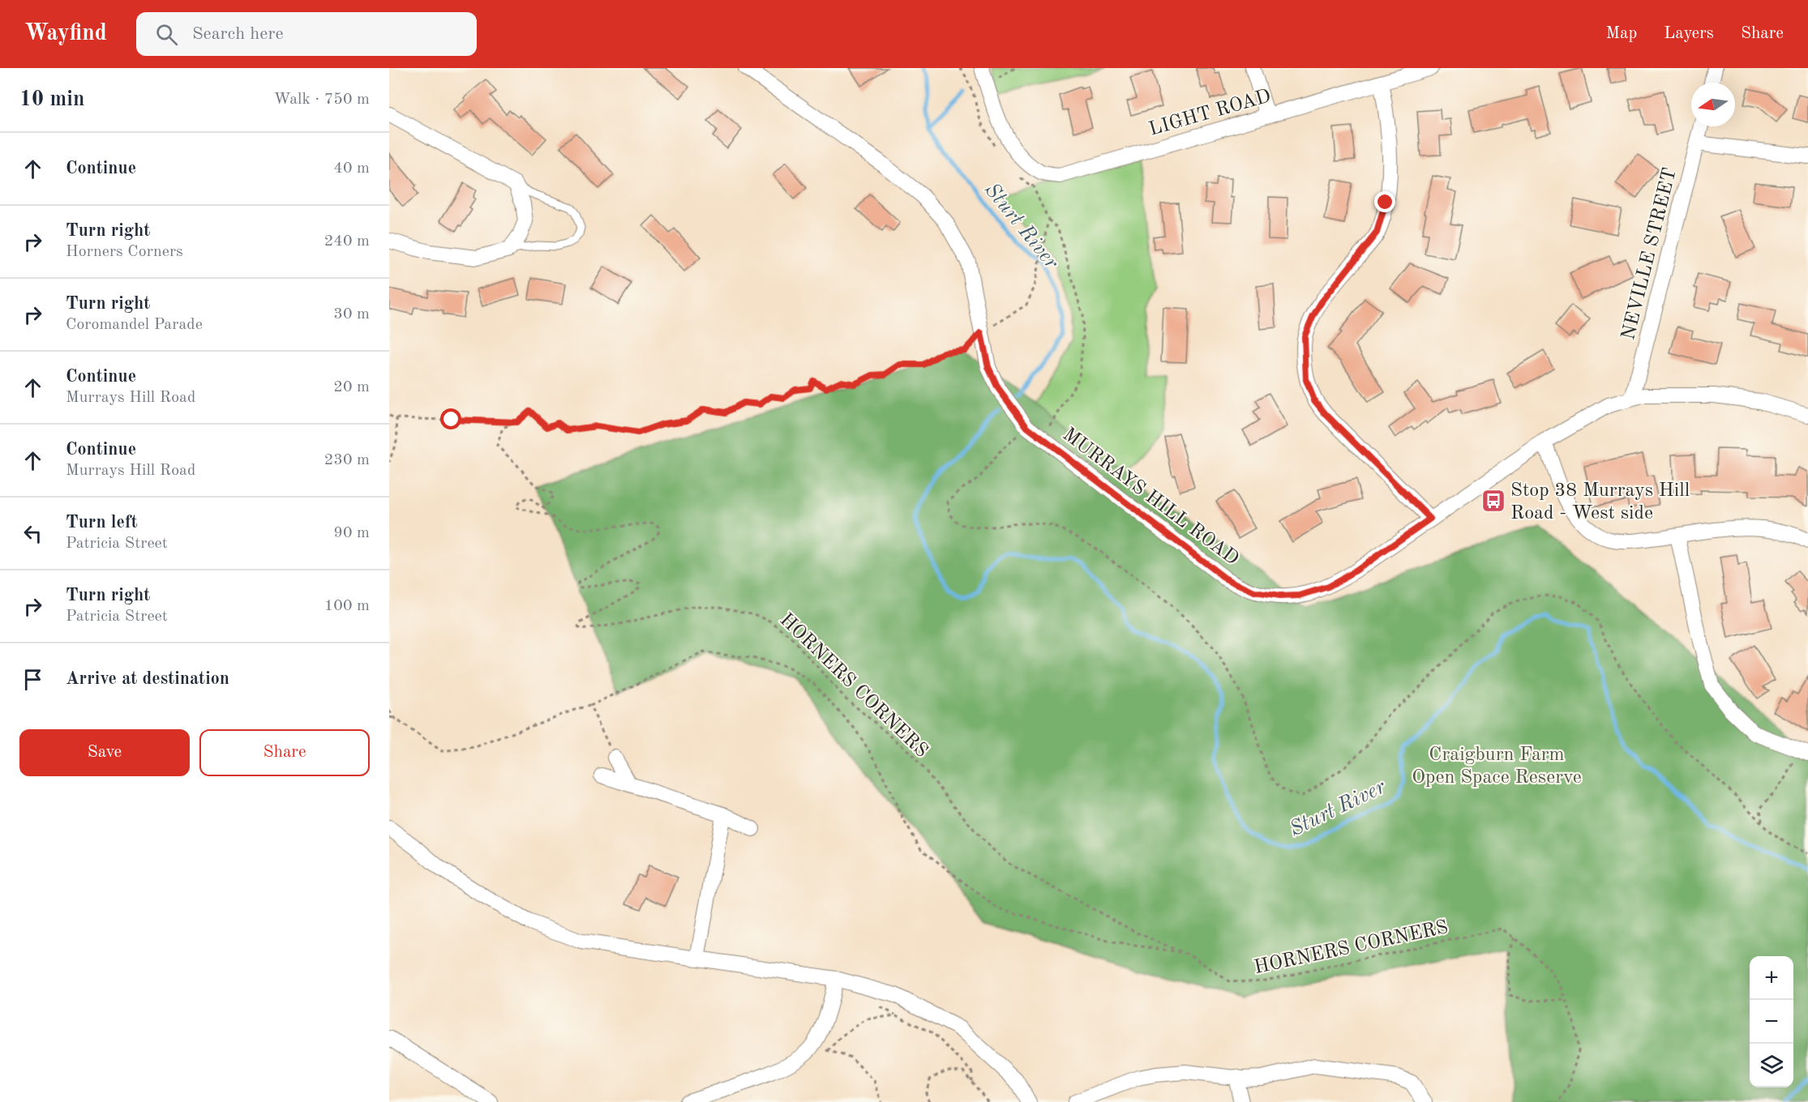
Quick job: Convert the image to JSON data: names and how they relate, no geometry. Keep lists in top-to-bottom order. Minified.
{"streets":{"street":["LIGHT ROAD","NEVILLE STREET","MURRAYS HILL ROAD"],"path":["HORNERS CORNERS"]},"crossings":[["NEVILLE STREET","MURRAYS HILL ROAD"],["MURRAYS HILL ROAD","HORNERS CORNERS"]],"water":["Sturt River"],"parks":["Craigburn Farm Open Space Reserve"],"places":{"bus stop":["Stop 38 Murrays Hill Road - West side"]},"north":"left","page":{"header":"Wayfind","search":"Search here","nav":["Map","Layers","Share"],"heading":["10 min","Walk · 750 m"],"list":[["Continue","40 m"],["Turn right","Horners Corners","240 m"],["Turn right","Coromandel Parade","30 m"],["Continue","Murrays Hill Road","20 m"],["Continue","Murrays Hill Road","230 m"],["Turn left","Patricia Street","90 m"],["Turn right","Patricia Street","100 m"],"Arrive at destination"],"buttons":["Save","Share"],"map_buttons":["+","−"]}}
